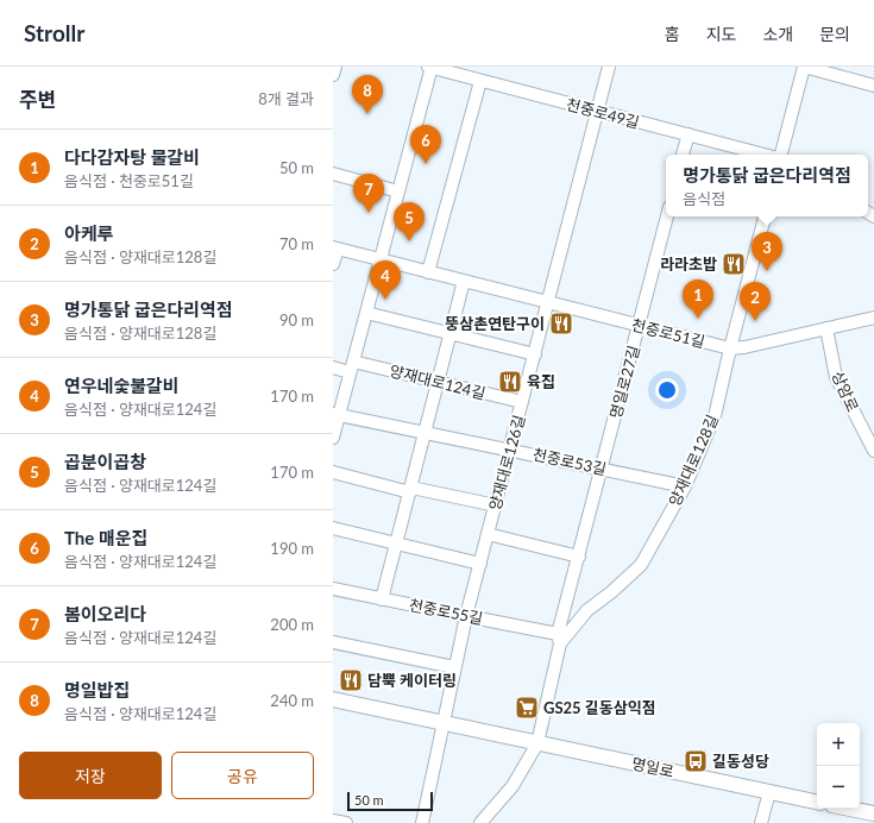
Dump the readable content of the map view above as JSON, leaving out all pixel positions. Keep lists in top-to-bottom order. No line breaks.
{"streets":{"street":["천중로49길","천중로51길","양재대로124길","명일로27길","상암로","양재대로128길","천중로53길","양재대로126길","천중로55길","명일로"]},"crossings":[["천중로49길","양재대로126길"],["천중로51길","명일로27길"],["천중로51길","상암로"],["천중로51길","양재대로128길"],["천중로51길","양재대로126길"],["양재대로124길","양재대로126길"],["명일로27길","양재대로128길"],["명일로27길","천중로53길"],["명일로27길","천중로55길"],["명일로27길","명일로"],["양재대로128길","천중로53길"],["양재대로128길","천중로55길"],["천중로53길","양재대로126길"],["양재대로126길","천중로55길"],["양재대로126길","명일로"]],"places":{"restaurant":["라라초밥","뚱삼촌연탄구이","육집","담뿍 케이터링"],"supermarket":["GS25 길동삼익점"],"bus stop":["길동성당"]},"scale_bar":"50 m","page":{"header":"Strollr","nav":["홈","지도","소개","문의"],"heading":["주변","8개 결과"],"pins":["8","6","7","5","3","4","1","2"],"list":[{"mark":"1","name":"다다감자탕 물갈비","note":"음식점 · 천중로51길","value":"50 m"},{"mark":"2","name":"아케루","note":"음식점 · 양재대로128길","value":"70 m"},{"mark":"3","name":"명가통닭 굽은다리역점","note":"음식점 · 양재대로128길","value":"90 m"},{"mark":"4","name":"연우네숯불갈비","note":"음식점 · 양재대로124길","value":"170 m"},{"mark":"5","name":"곱분이곱창","note":"음식점 · 양재대로124길","value":"170 m"},{"mark":"6","name":"The 매운집","note":"음식점 · 양재대로124길","value":"190 m"},{"mark":"7","name":"봄이오리다","note":"음식점 · 양재대로124길","value":"200 m"},{"mark":"8","name":"명일밥집","note":"음식점 · 양재대로124길","value":"240 m"}],"popup":["명가통닭 굽은다리역점","음식점"],"map_buttons":["+","−"],"buttons":["저장","공유"],"scale":"50 m"}}
